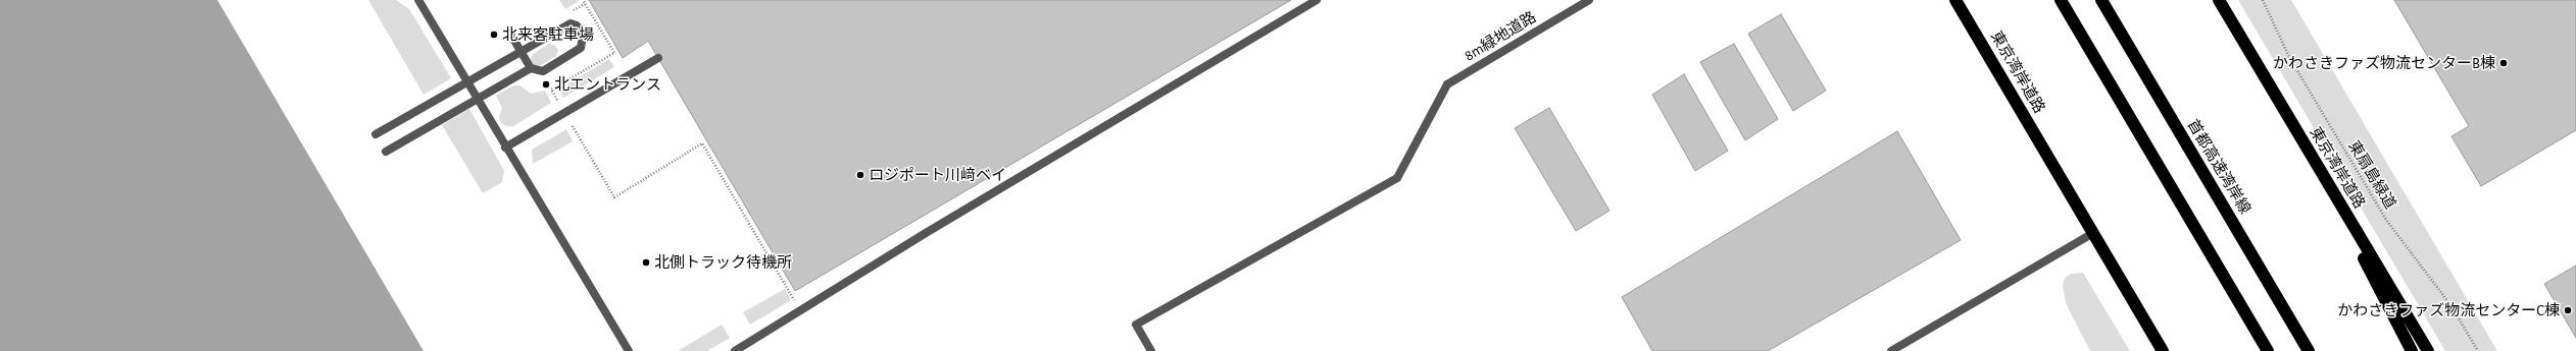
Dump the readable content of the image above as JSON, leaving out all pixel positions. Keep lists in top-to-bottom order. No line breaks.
{"streets":{"highway":["東京湾岸道路","首都高速湾岸線"],"street":["8m緑地道路"],"path":["東扇島緑道"]},"places":["北来客駐車場","かわさきファズ物流センターB棟","北エントランス","ロジポート川﨑ベイ","北側トラック待機所","かわさきファズ物流センターC棟"]}
